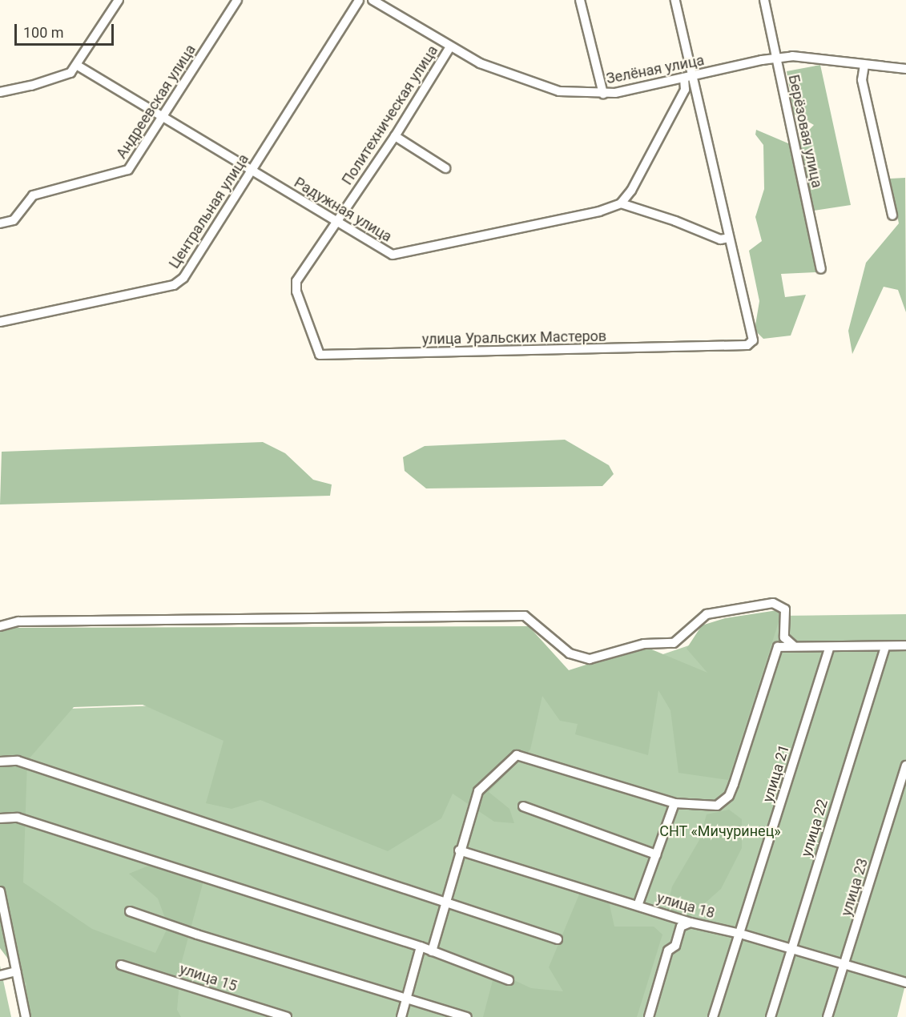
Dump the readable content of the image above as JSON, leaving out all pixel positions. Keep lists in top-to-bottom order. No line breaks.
{"streets":{"street":["Зелёная улица","Андреевская улица","Политехническая улица","Берёзовая улица","Радужная улица","Центральная улица","улица Уральских Мастеров","улица 21","улица 22","улица 23","улица 18","улица 15"]},"crossings":[["Зелёная улица","Политехническая улица"],["Зелёная улица","Берёзовая улица"],["Андреевская улица","Радужная улица"],["Политехническая улица","Радужная улица"],["Политехническая улица","улица Уральских Мастеров"],["Радужная улица","Центральная улица"],["Радужная улица","улица Уральских Мастеров"],["улица 21","улица 18"],["улица 22","улица 18"],["улица 23","улица 18"]],"parks":["СНТ «Мичуринец»"],"scale_bar":"100 m"}
